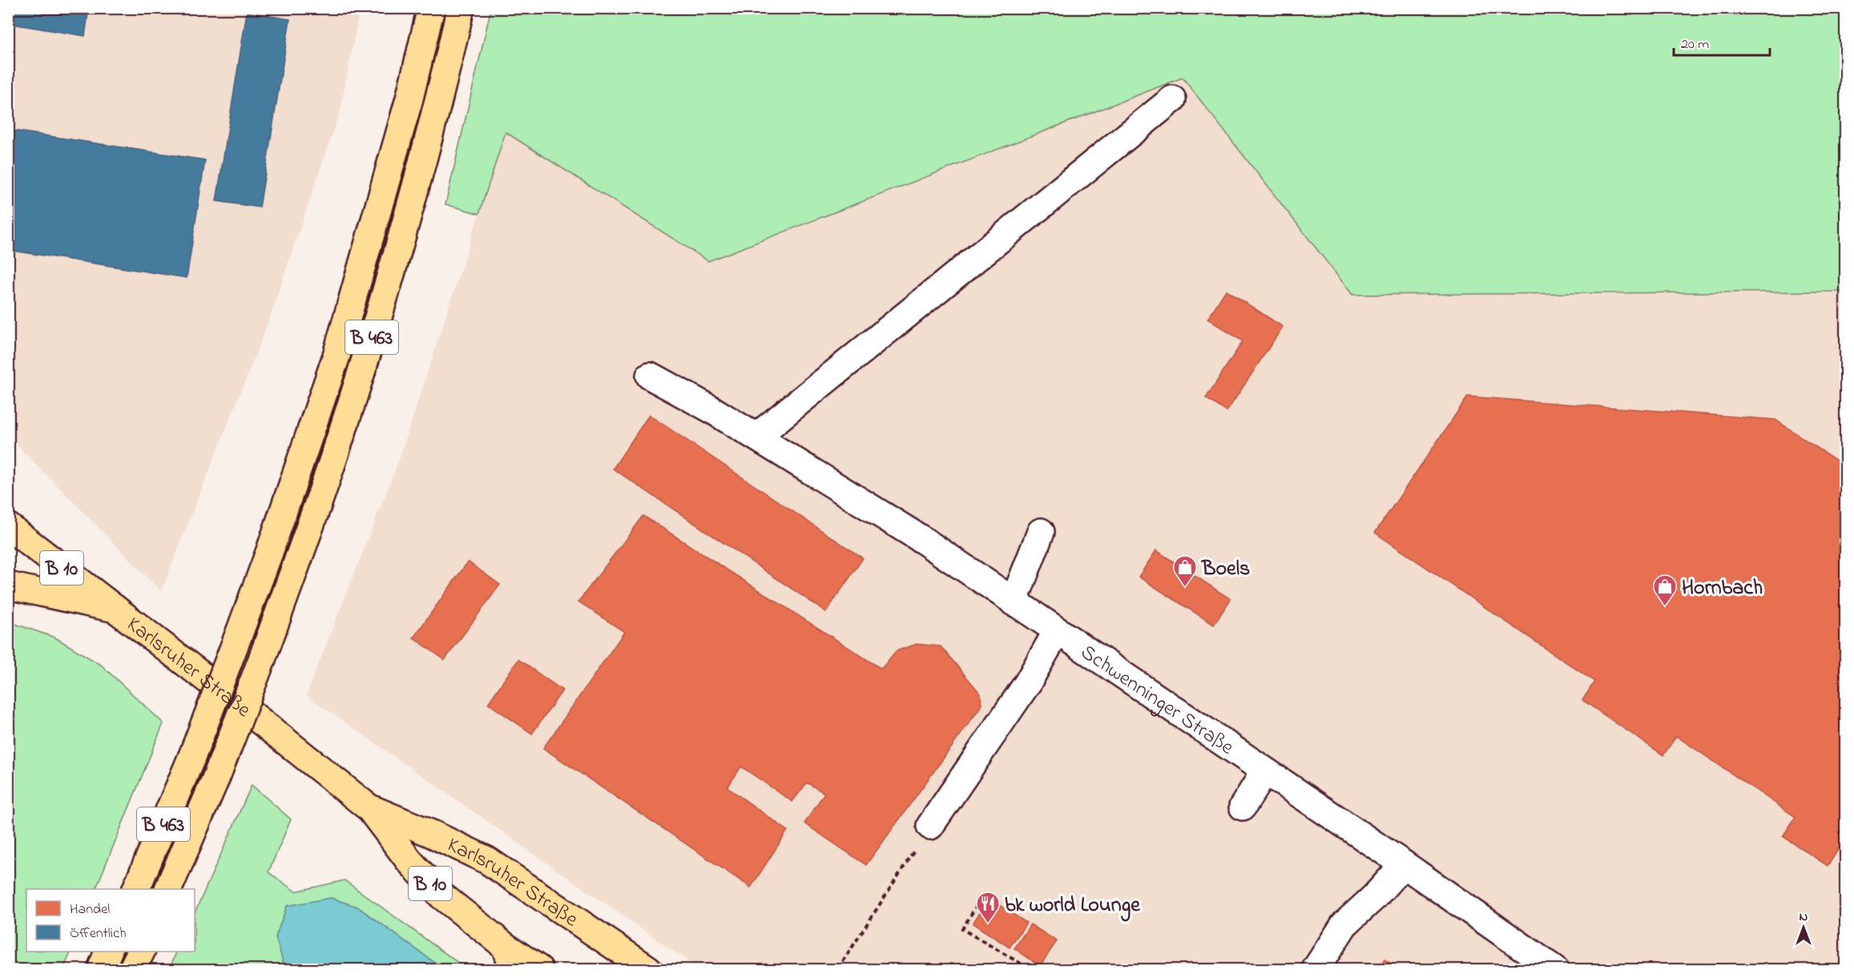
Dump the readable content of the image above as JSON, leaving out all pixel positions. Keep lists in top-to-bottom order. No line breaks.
{"streets":{"main road":["B 463","B 10","Karlsruher Straße"],"street":["Schwenninger Straße"]},"places":{"shop":["Boels","Hornbach"],"restaurant":["bk world Lounge"]},"legend":["Handel","Öffentlich"],"scale_bar":"20 m","north":"top"}
